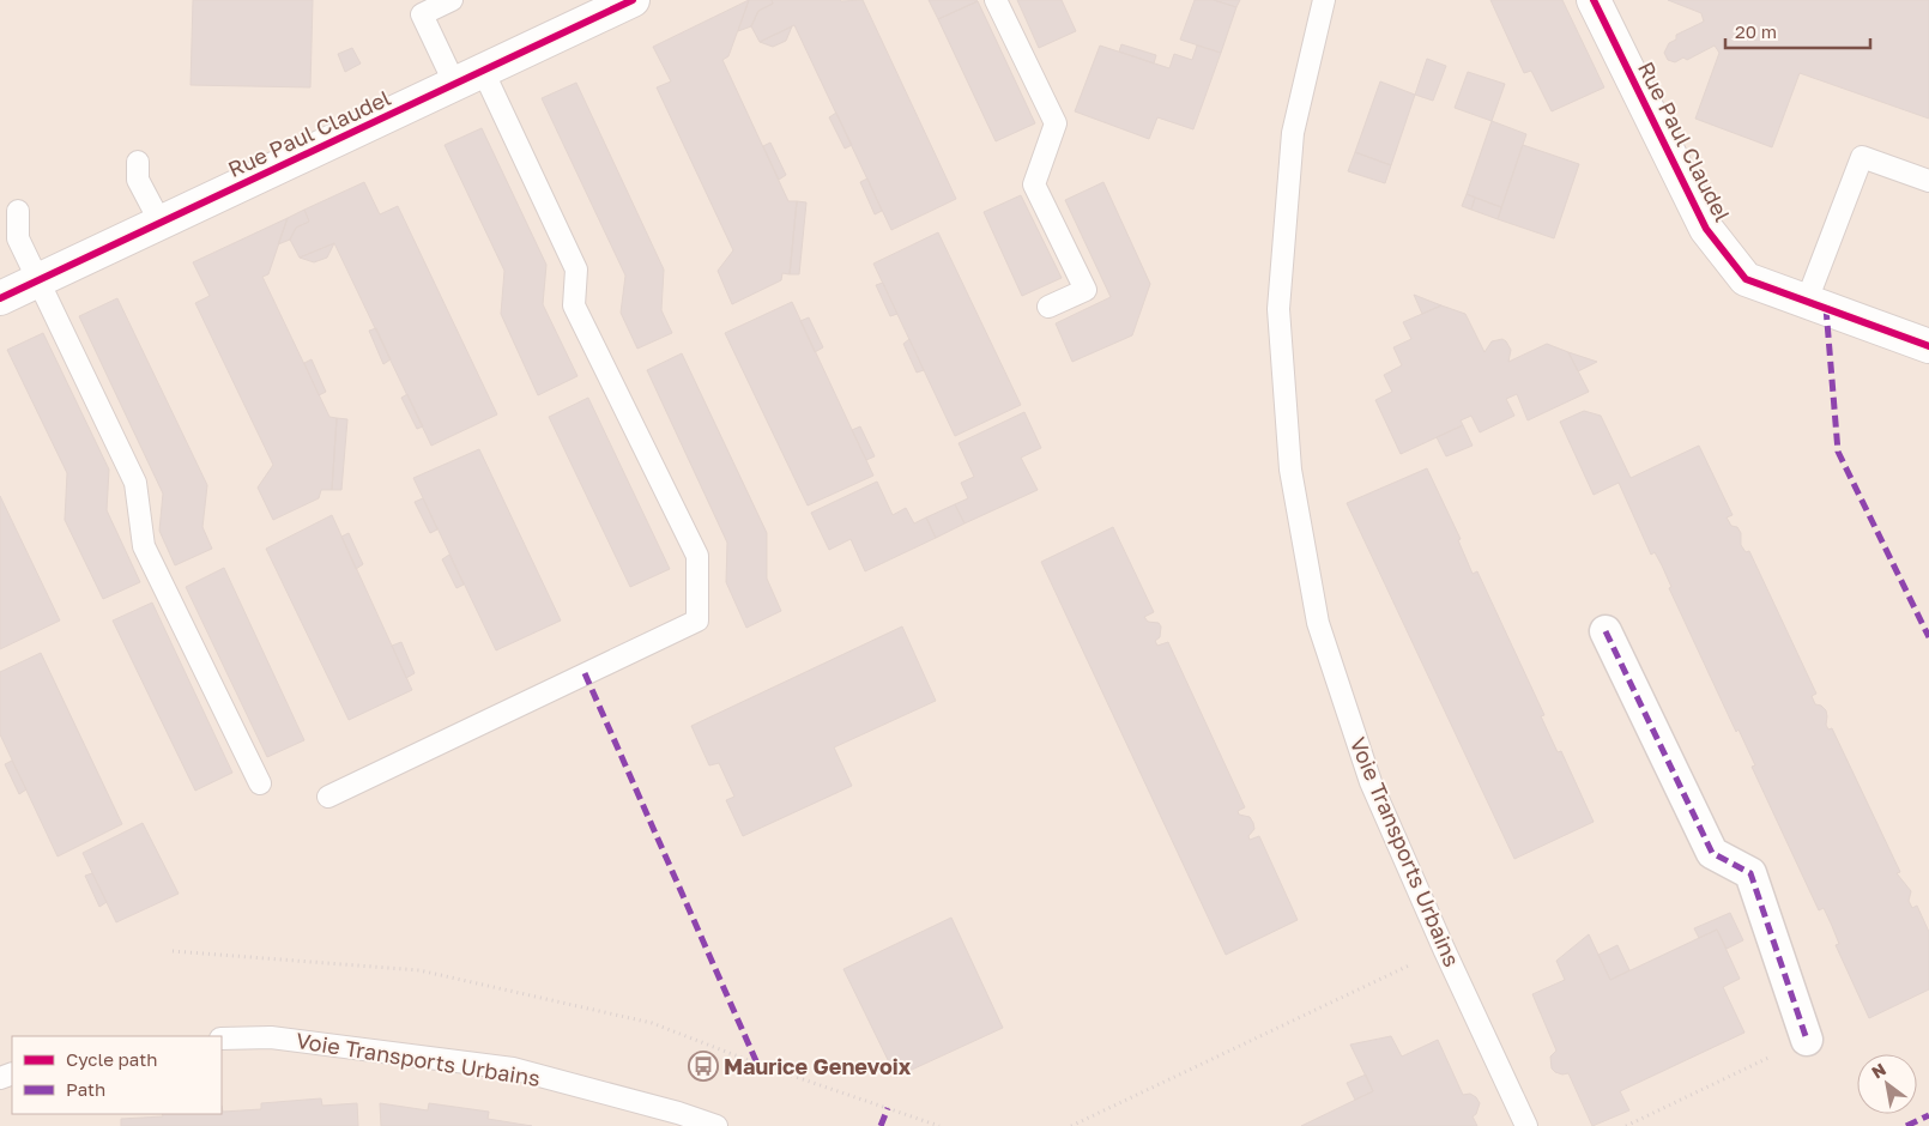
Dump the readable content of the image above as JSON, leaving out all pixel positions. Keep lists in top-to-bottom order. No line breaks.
{"streets":{"street":["Rue Paul Claudel"],"lane":["Voie Transports Urbains"]},"places":{"bus stop":["Maurice Genevoix"]},"legend":["Cycle path","Path"],"scale_bar":"20 m","north":"top left"}
